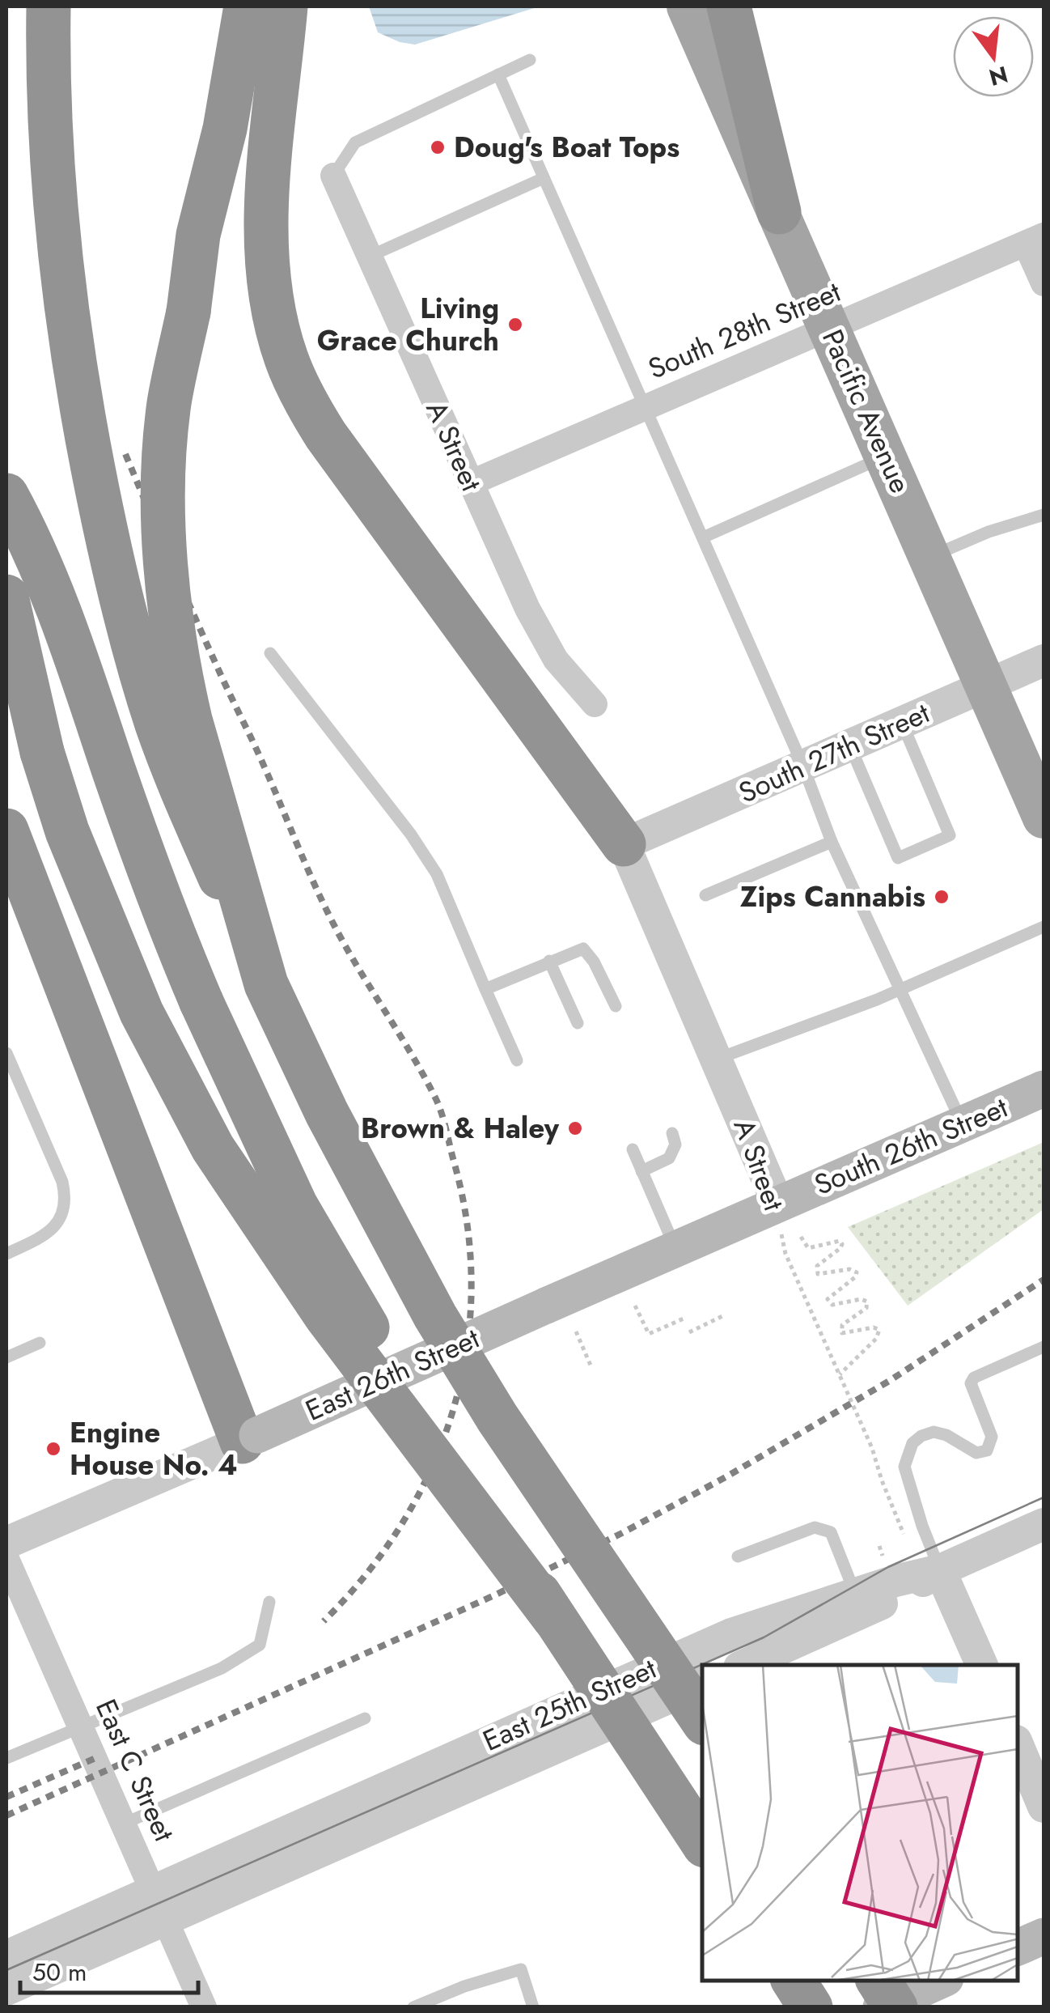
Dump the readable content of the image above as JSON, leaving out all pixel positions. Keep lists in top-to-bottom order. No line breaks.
{"streets":{"main road":["Pacific Avenue","South 26th Street","East 26th Street"],"street":["South 28th Street","A Street","South 27th Street","East 25th Street","East C Street"]},"crossings":[["South 28th Street","Pacific Avenue"],["South 28th Street","A Street"],["Pacific Avenue","South 27th Street"],["A Street","South 27th Street"],["A Street","South 26th Street"],["A Street","East 26th Street"],["South 26th Street","East 26th Street"],["East 25th Street","East C Street"]],"places":["Doug's Boat Tops","Living Grace Church","Zips Cannabis","Brown & Haley","Engine House No. 4"],"scale_bar":"50 m","north":"bottom"}
